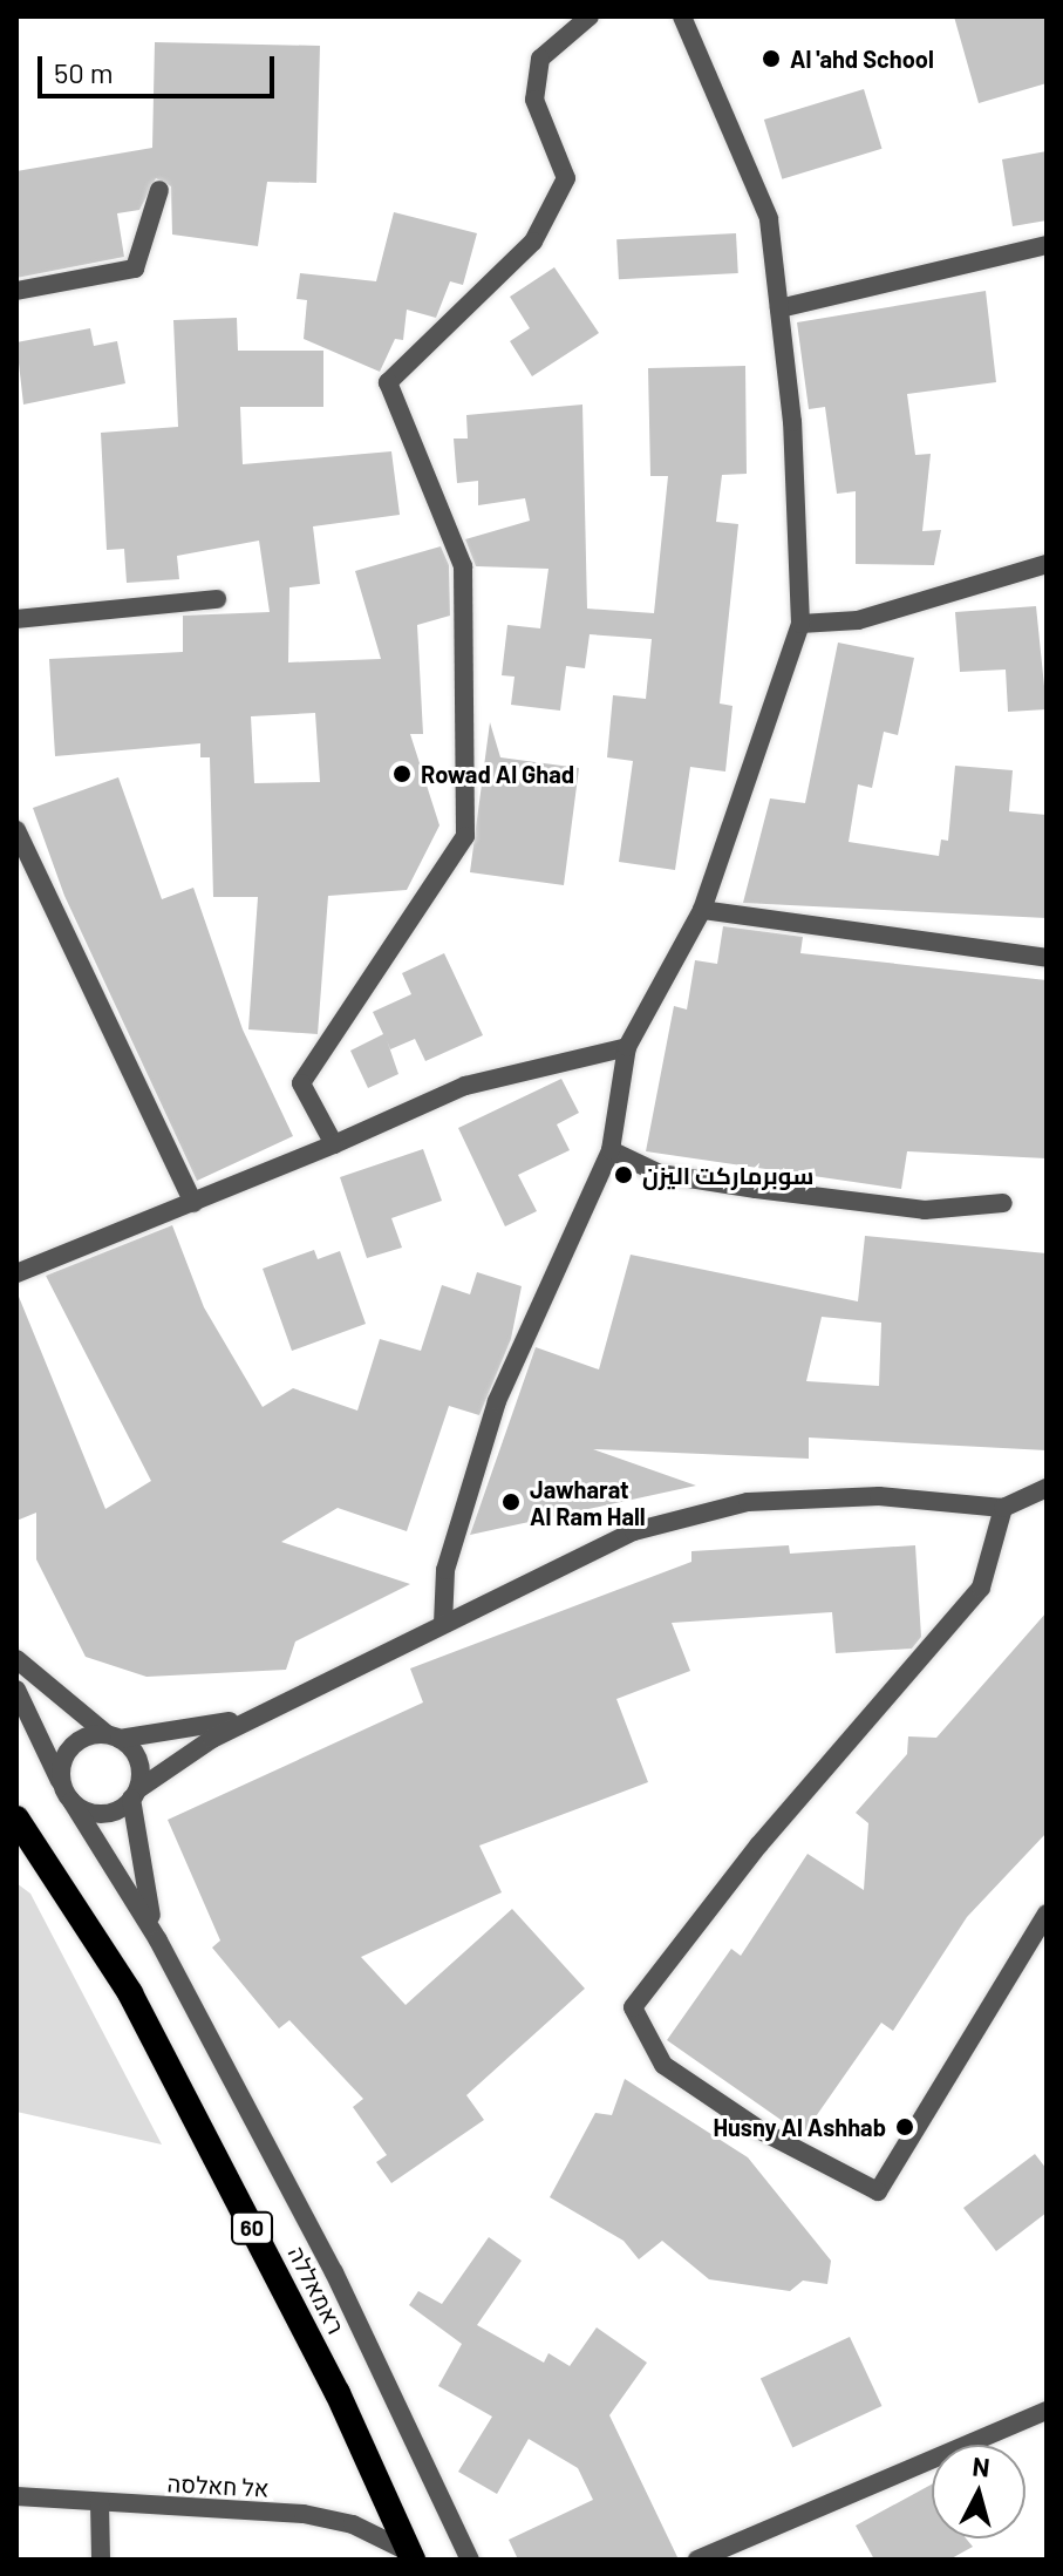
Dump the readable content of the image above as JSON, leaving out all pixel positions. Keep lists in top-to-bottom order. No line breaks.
{"streets":{"highway":["60","ראמאללה"],"street":["אל חאלסה"]},"crossings":[["ראמאללה","אל חאלסה"]],"places":["Al 'ahd School","Rowad Al Ghad","سوبرماركت اليزن","Jawharat Al Ram Hall","Husny Al Ashhab"],"scale_bar":"50 m","north":"top"}
